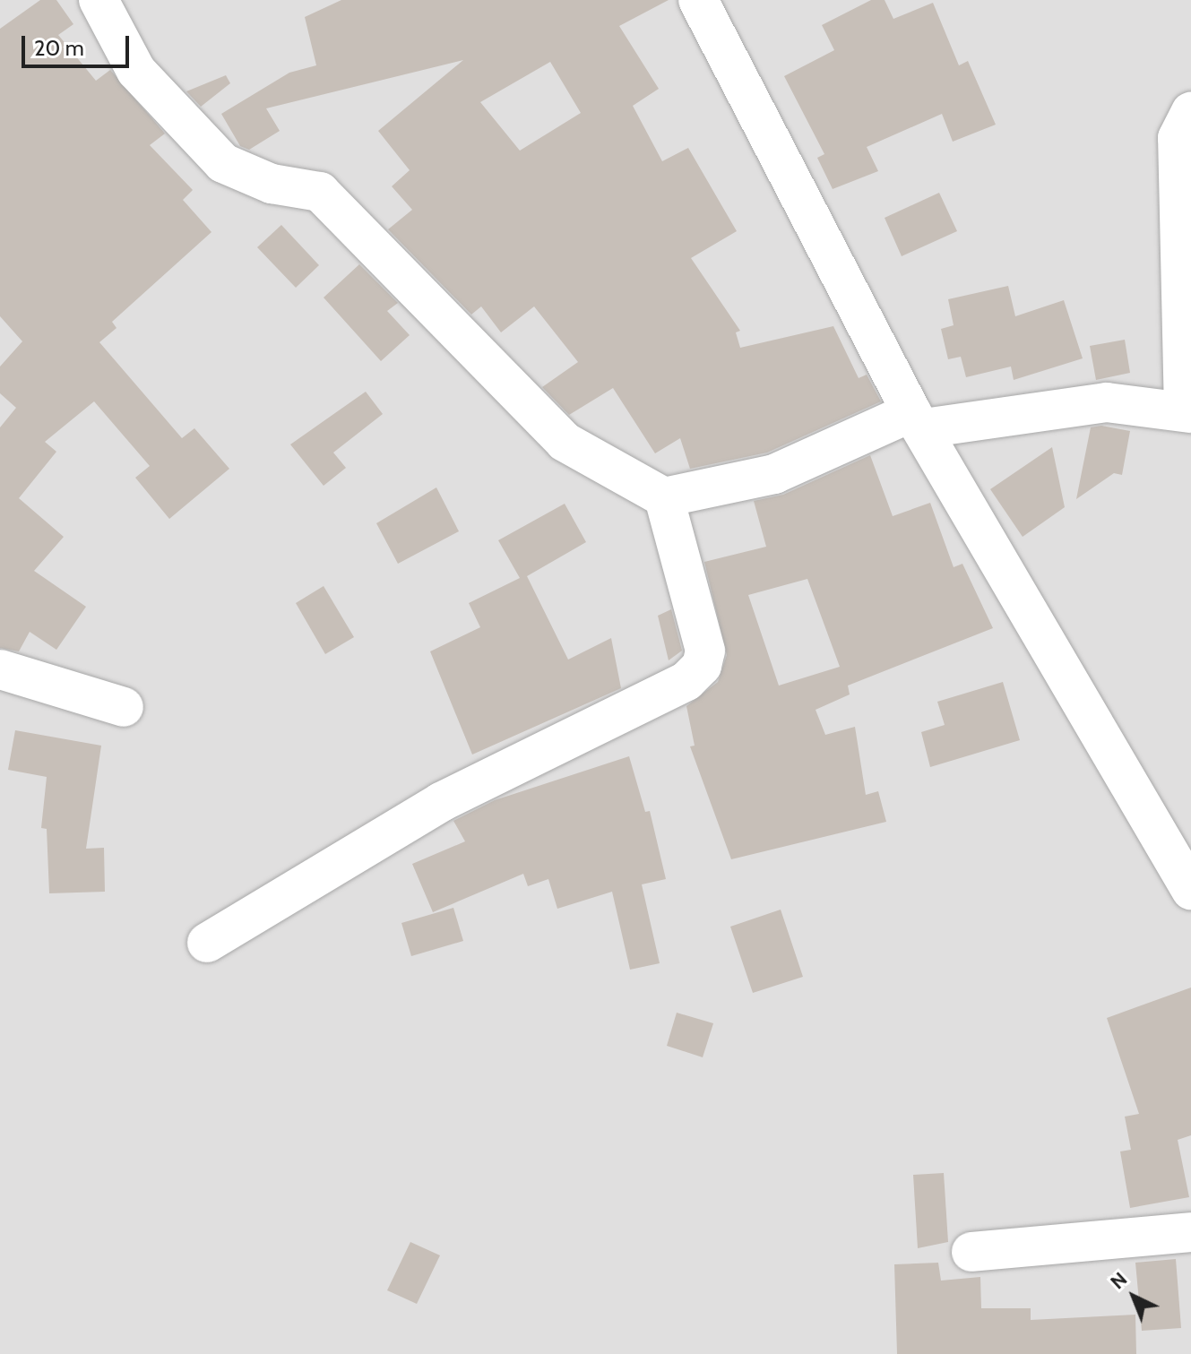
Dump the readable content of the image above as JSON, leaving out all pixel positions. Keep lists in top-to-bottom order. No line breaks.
{"scale_bar":"20 m","north":"top left"}
